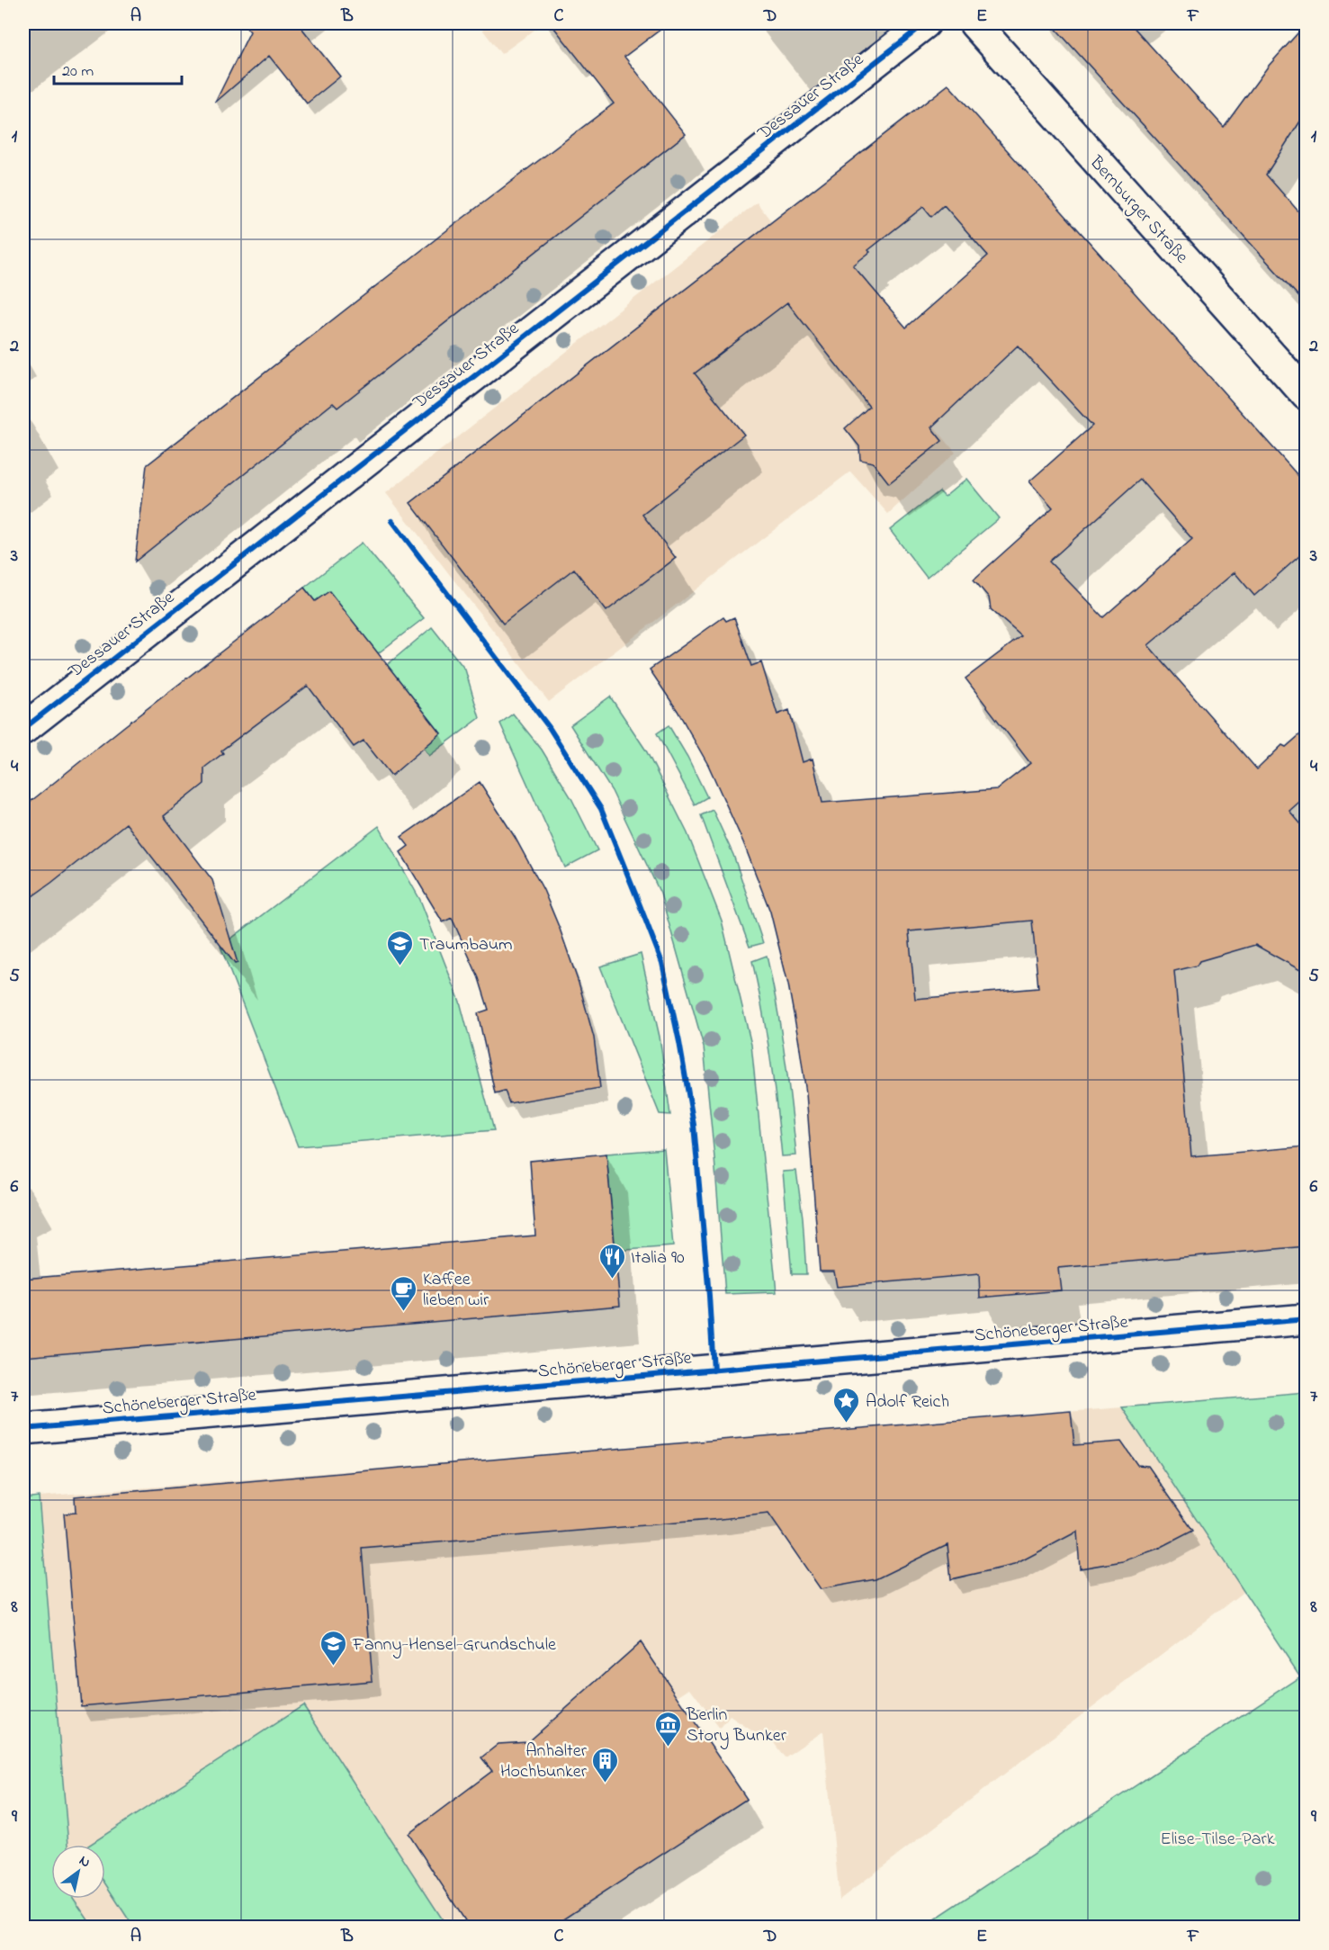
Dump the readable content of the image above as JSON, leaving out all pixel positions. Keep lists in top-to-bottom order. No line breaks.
{"streets":{"street":["Dessauer Straße","Bernburger Straße","Schöneberger Straße"]},"parks":["Elise-Tilse-Park"],"places":{"school or university":["Traumbaum","Fanny-Hensel-Grundschule"],"restaurant":["Italia 90"],"cafe":["Kaffee lieben wir"],"place":["Adolf Reich"],"museum":["Berlin Story Bunker"],"building":["Anhalter Hochbunker"]},"scale_bar":"20 m","north":"top right","grid":{"columns":["A","B","C","D","E","F"],"rows":["1","2","3","4","5","6","7","8","9"]}}
